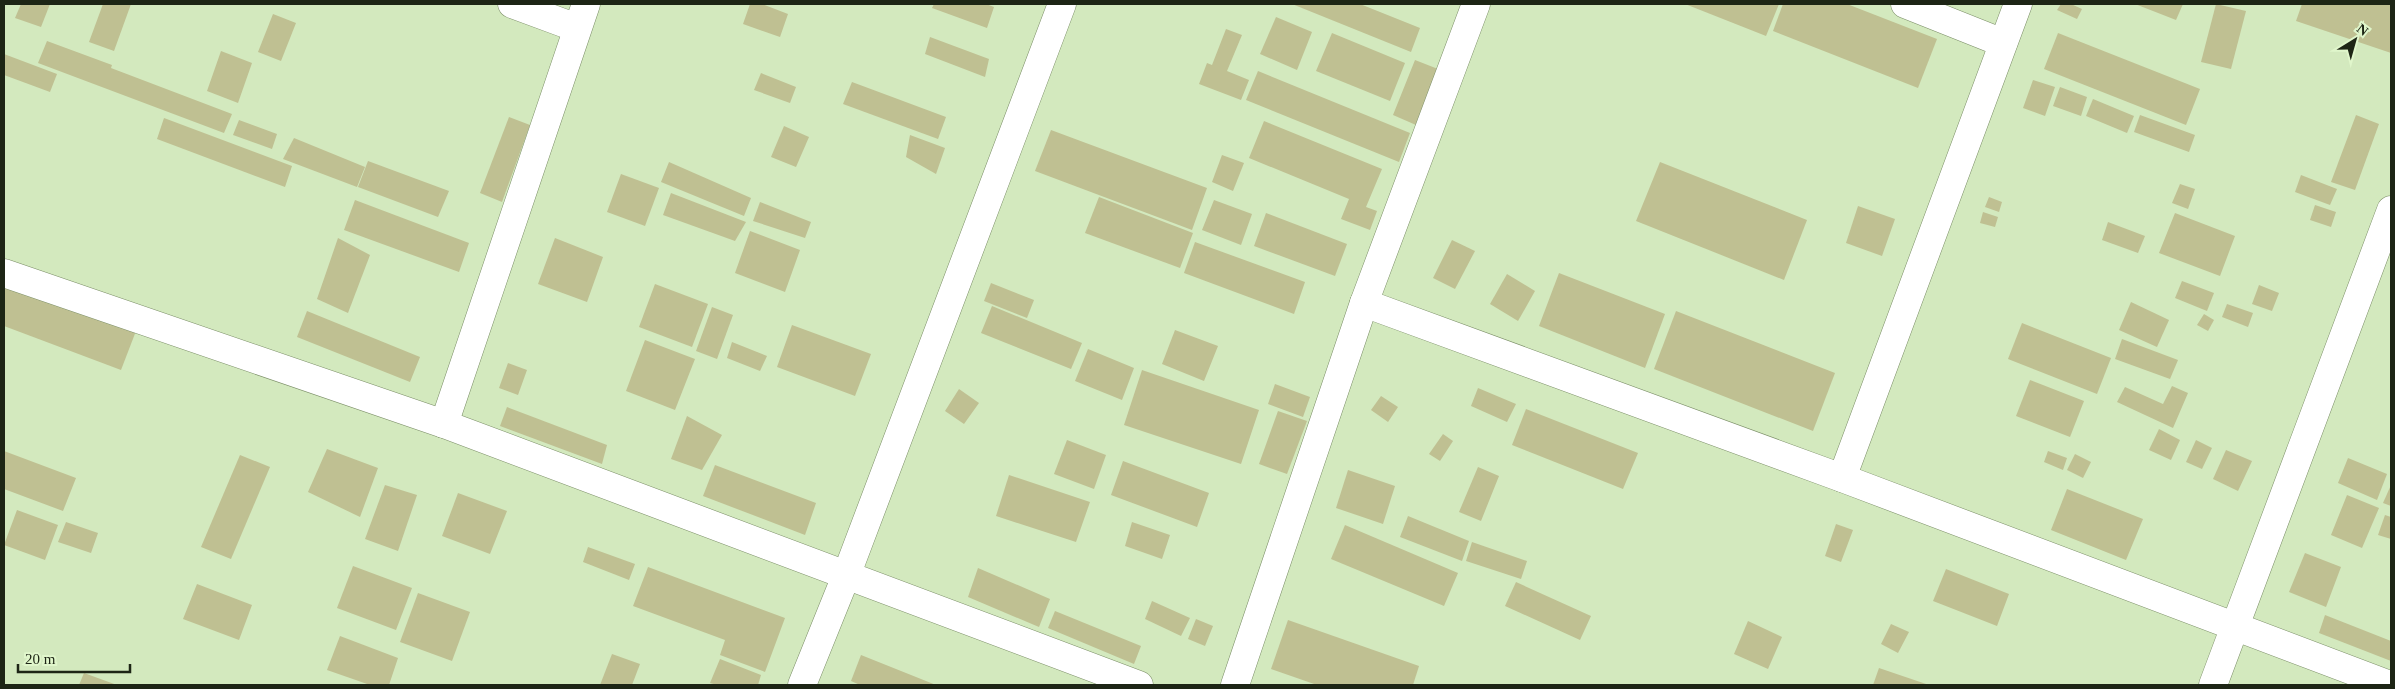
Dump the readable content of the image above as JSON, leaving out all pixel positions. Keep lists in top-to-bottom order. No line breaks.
{"scale_bar":"20 m","north":"top right"}
